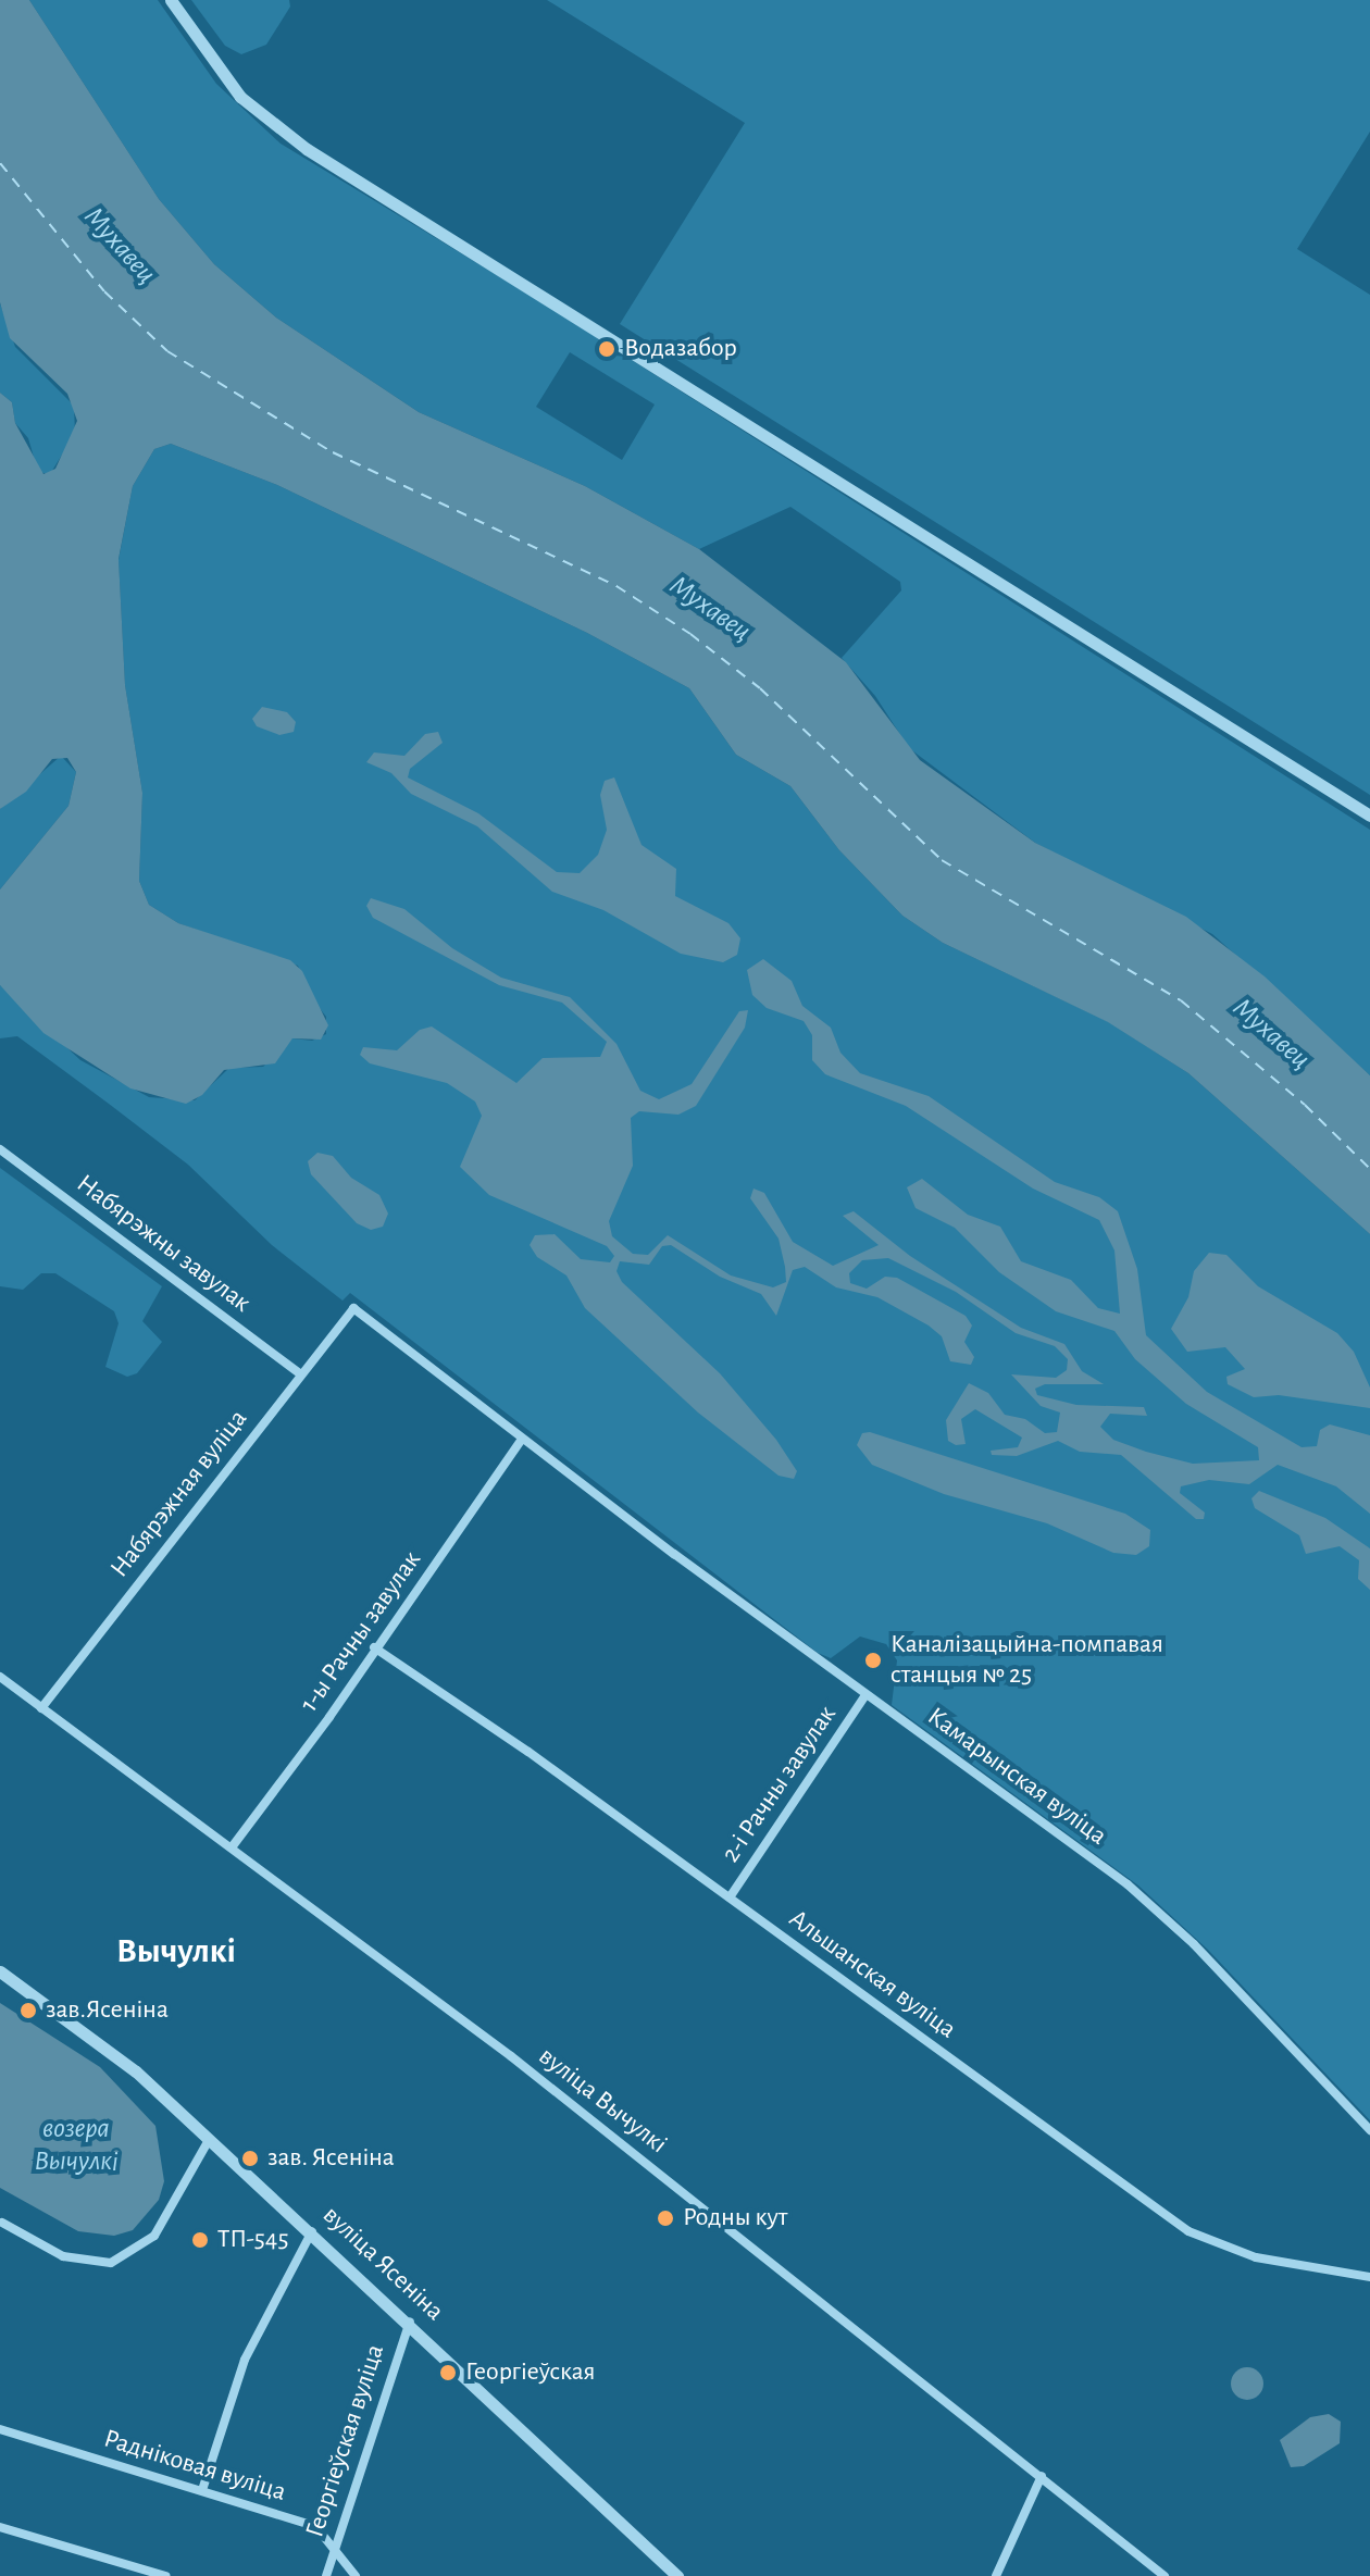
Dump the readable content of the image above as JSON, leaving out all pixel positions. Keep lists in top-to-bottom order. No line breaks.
{"streets":{"street":["Набярэжны завулак","Набярэжная вуліца","1-ы Рачны завулак","Камарынская вуліца","2-і Рачны завулак","Альшанская вуліца","вуліца Вычулкі","вуліца Ясеніна","Георгіеўская вуліца","Радніковая вуліца"]},"crossings":[["Набярэжны завулак","Набярэжная вуліца"],["Набярэжная вуліца","Камарынская вуліца"],["Набярэжная вуліца","вуліца Вычулкі"],["1-ы Рачны завулак","Камарынская вуліца"],["1-ы Рачны завулак","Альшанская вуліца"],["1-ы Рачны завулак","вуліца Вычулкі"],["Камарынская вуліца","2-і Рачны завулак"],["2-і Рачны завулак","Альшанская вуліца"],["вуліца Ясеніна","Георгіеўская вуліца"],["Георгіеўская вуліца","Радніковая вуліца"]],"districts":["Вычулкі"],"water":["Мухавец","возера Вычулкі"],"places":["Водазабор","Каналізацыйна-помпавая станцыя № 25","зав.Ясеніна","зав. Ясеніна","Родны кут","ТП-545","Георгіеўская"]}
